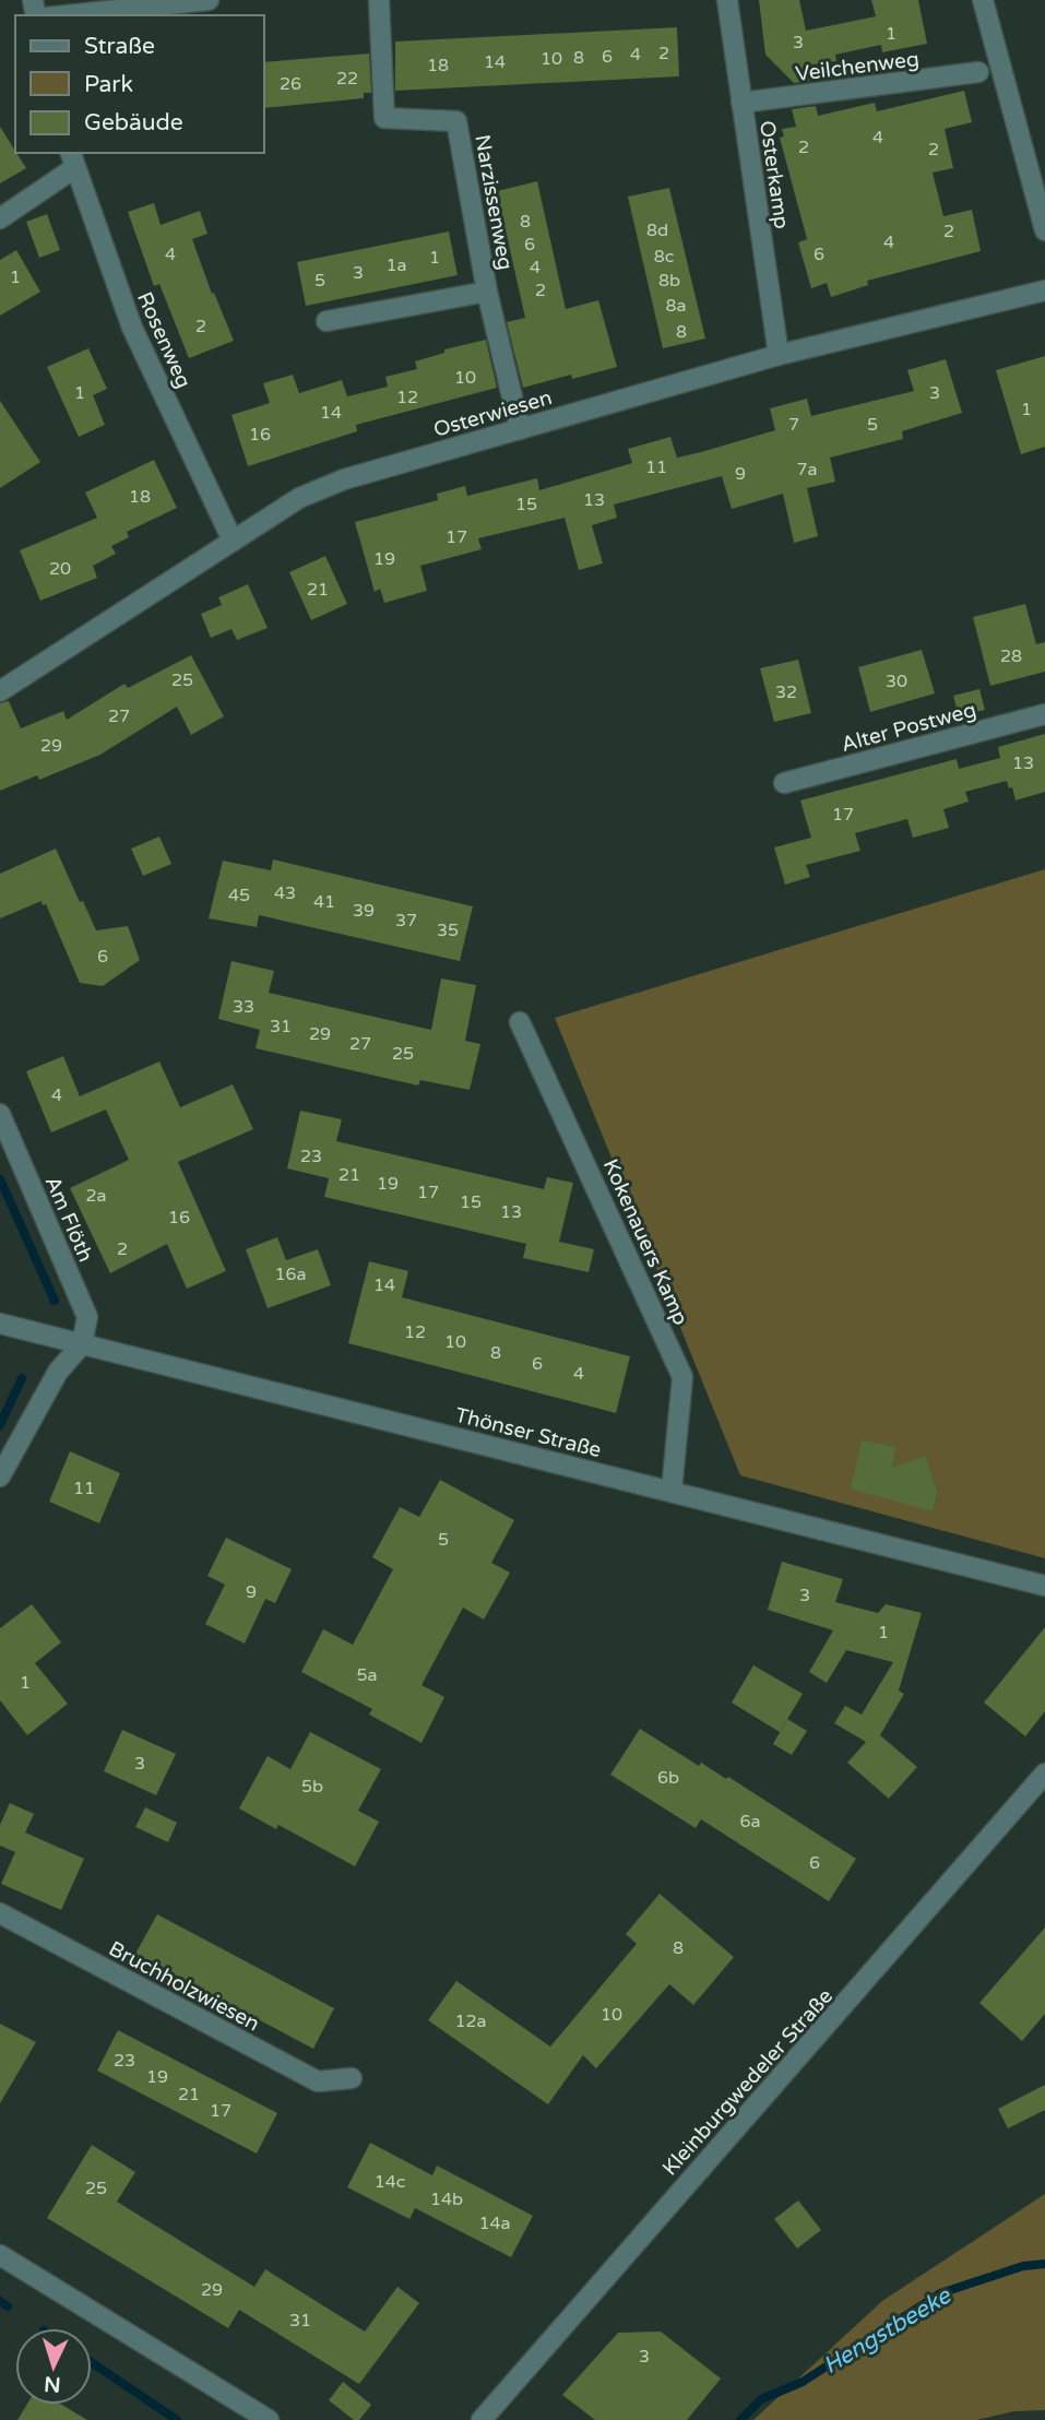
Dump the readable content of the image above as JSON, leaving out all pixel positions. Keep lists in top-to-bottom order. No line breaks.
{"streets":{"street":["Veilchenweg","Osterkamp","Narzissenweg","Rosenweg","Osterwiesen","Alter Postweg","Am Flöth","Kokenauers Kamp","Thönser Straße","Bruchholzwiesen","Kleinburgwedeler Straße"]},"crossings":[["Veilchenweg","Osterkamp"],["Osterkamp","Osterwiesen"],["Narzissenweg","Osterwiesen"],["Rosenweg","Osterwiesen"],["Am Flöth","Thönser Straße"],["Kokenauers Kamp","Thönser Straße"]],"water":["Hengstbeeke"],"house_numbers":["1","3","2","4","6","8","10","14","18","22","26","4","2","2","8","8d","2","4","6","4","6","8c","1","1a","4","3","1","5","8b","2","8a","2","8","10","1","3","12","1","14","7","5","16","11","7a","9","18","13","15","17","19","20","21","28","25","30","32","27","29","13","17","43","45","41","39","37","35","6","33","31","29","27","25","4","23","21","19","17","2a","15","13","16","2","16a","14","12","10","8","6","4","11","5","9","3","1","5a","1","3","6b","5b","6a","6","8","10","12a","23","19","21","17","14c","25","14b","14a","29","31","3"],"legend":["Straße","Park","Gebäude"],"north":"bottom"}
